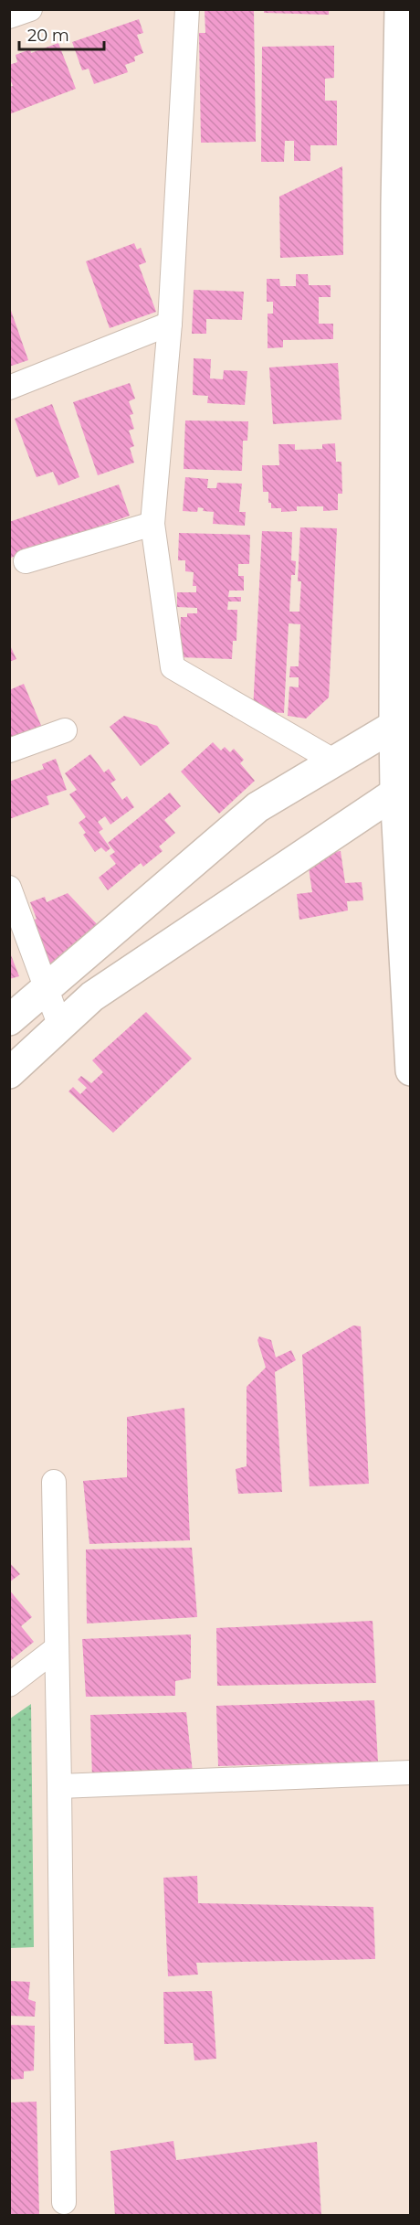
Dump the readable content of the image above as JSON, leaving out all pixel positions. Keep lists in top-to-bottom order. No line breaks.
{"scale_bar":"20 m"}
